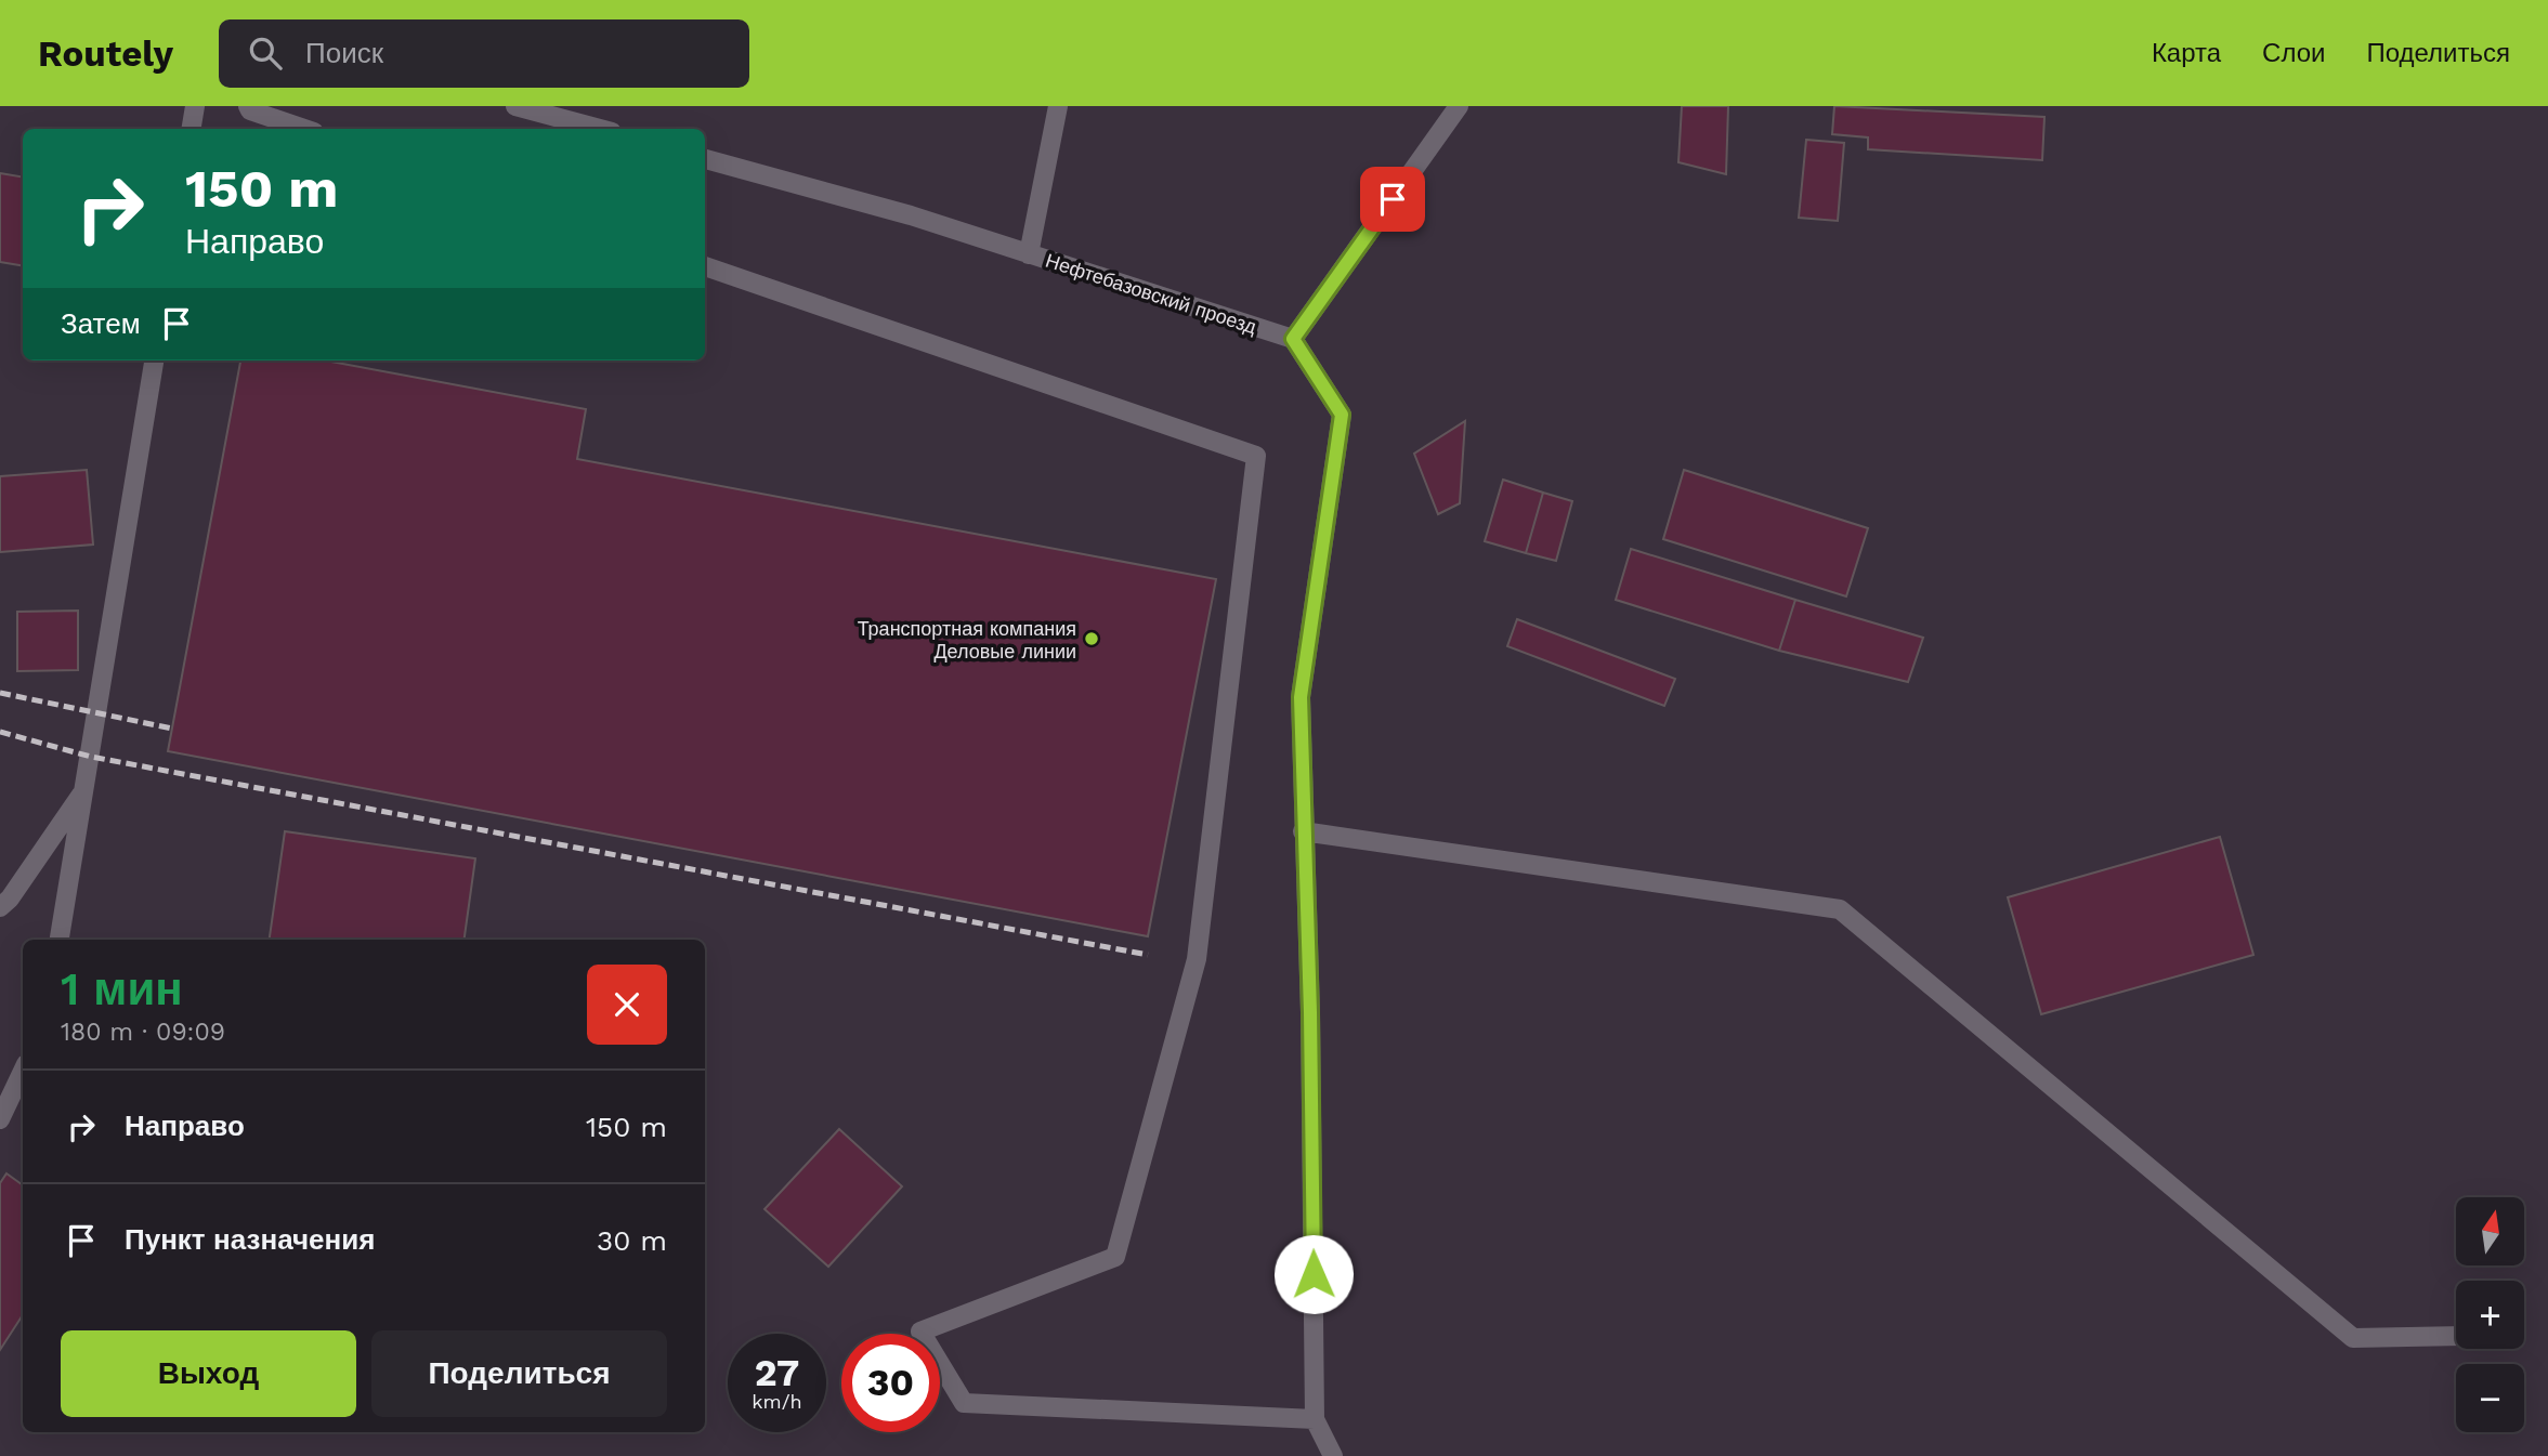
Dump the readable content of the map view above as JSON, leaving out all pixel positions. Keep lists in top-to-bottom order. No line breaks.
{"streets":{"street":["Нефтебазовский проезд"]},"places":["Транспортная компания Деловые линии"],"north":"top","page":{"header":"Routely","search":"Поиск","nav":["Карта","Слои","Поделиться"],"turn":["150 m","Направо"],"then":"Затем","heading":["1 мин","180 m · 09:09"],"list":[{"name":"Направо","value":"150 m"},{"name":"Пункт назначения","value":"30 m"}],"map_buttons":["+","−"],"buttons":["Выход","Поделиться"],"speed":"27 km/h","limit":"30"}}
